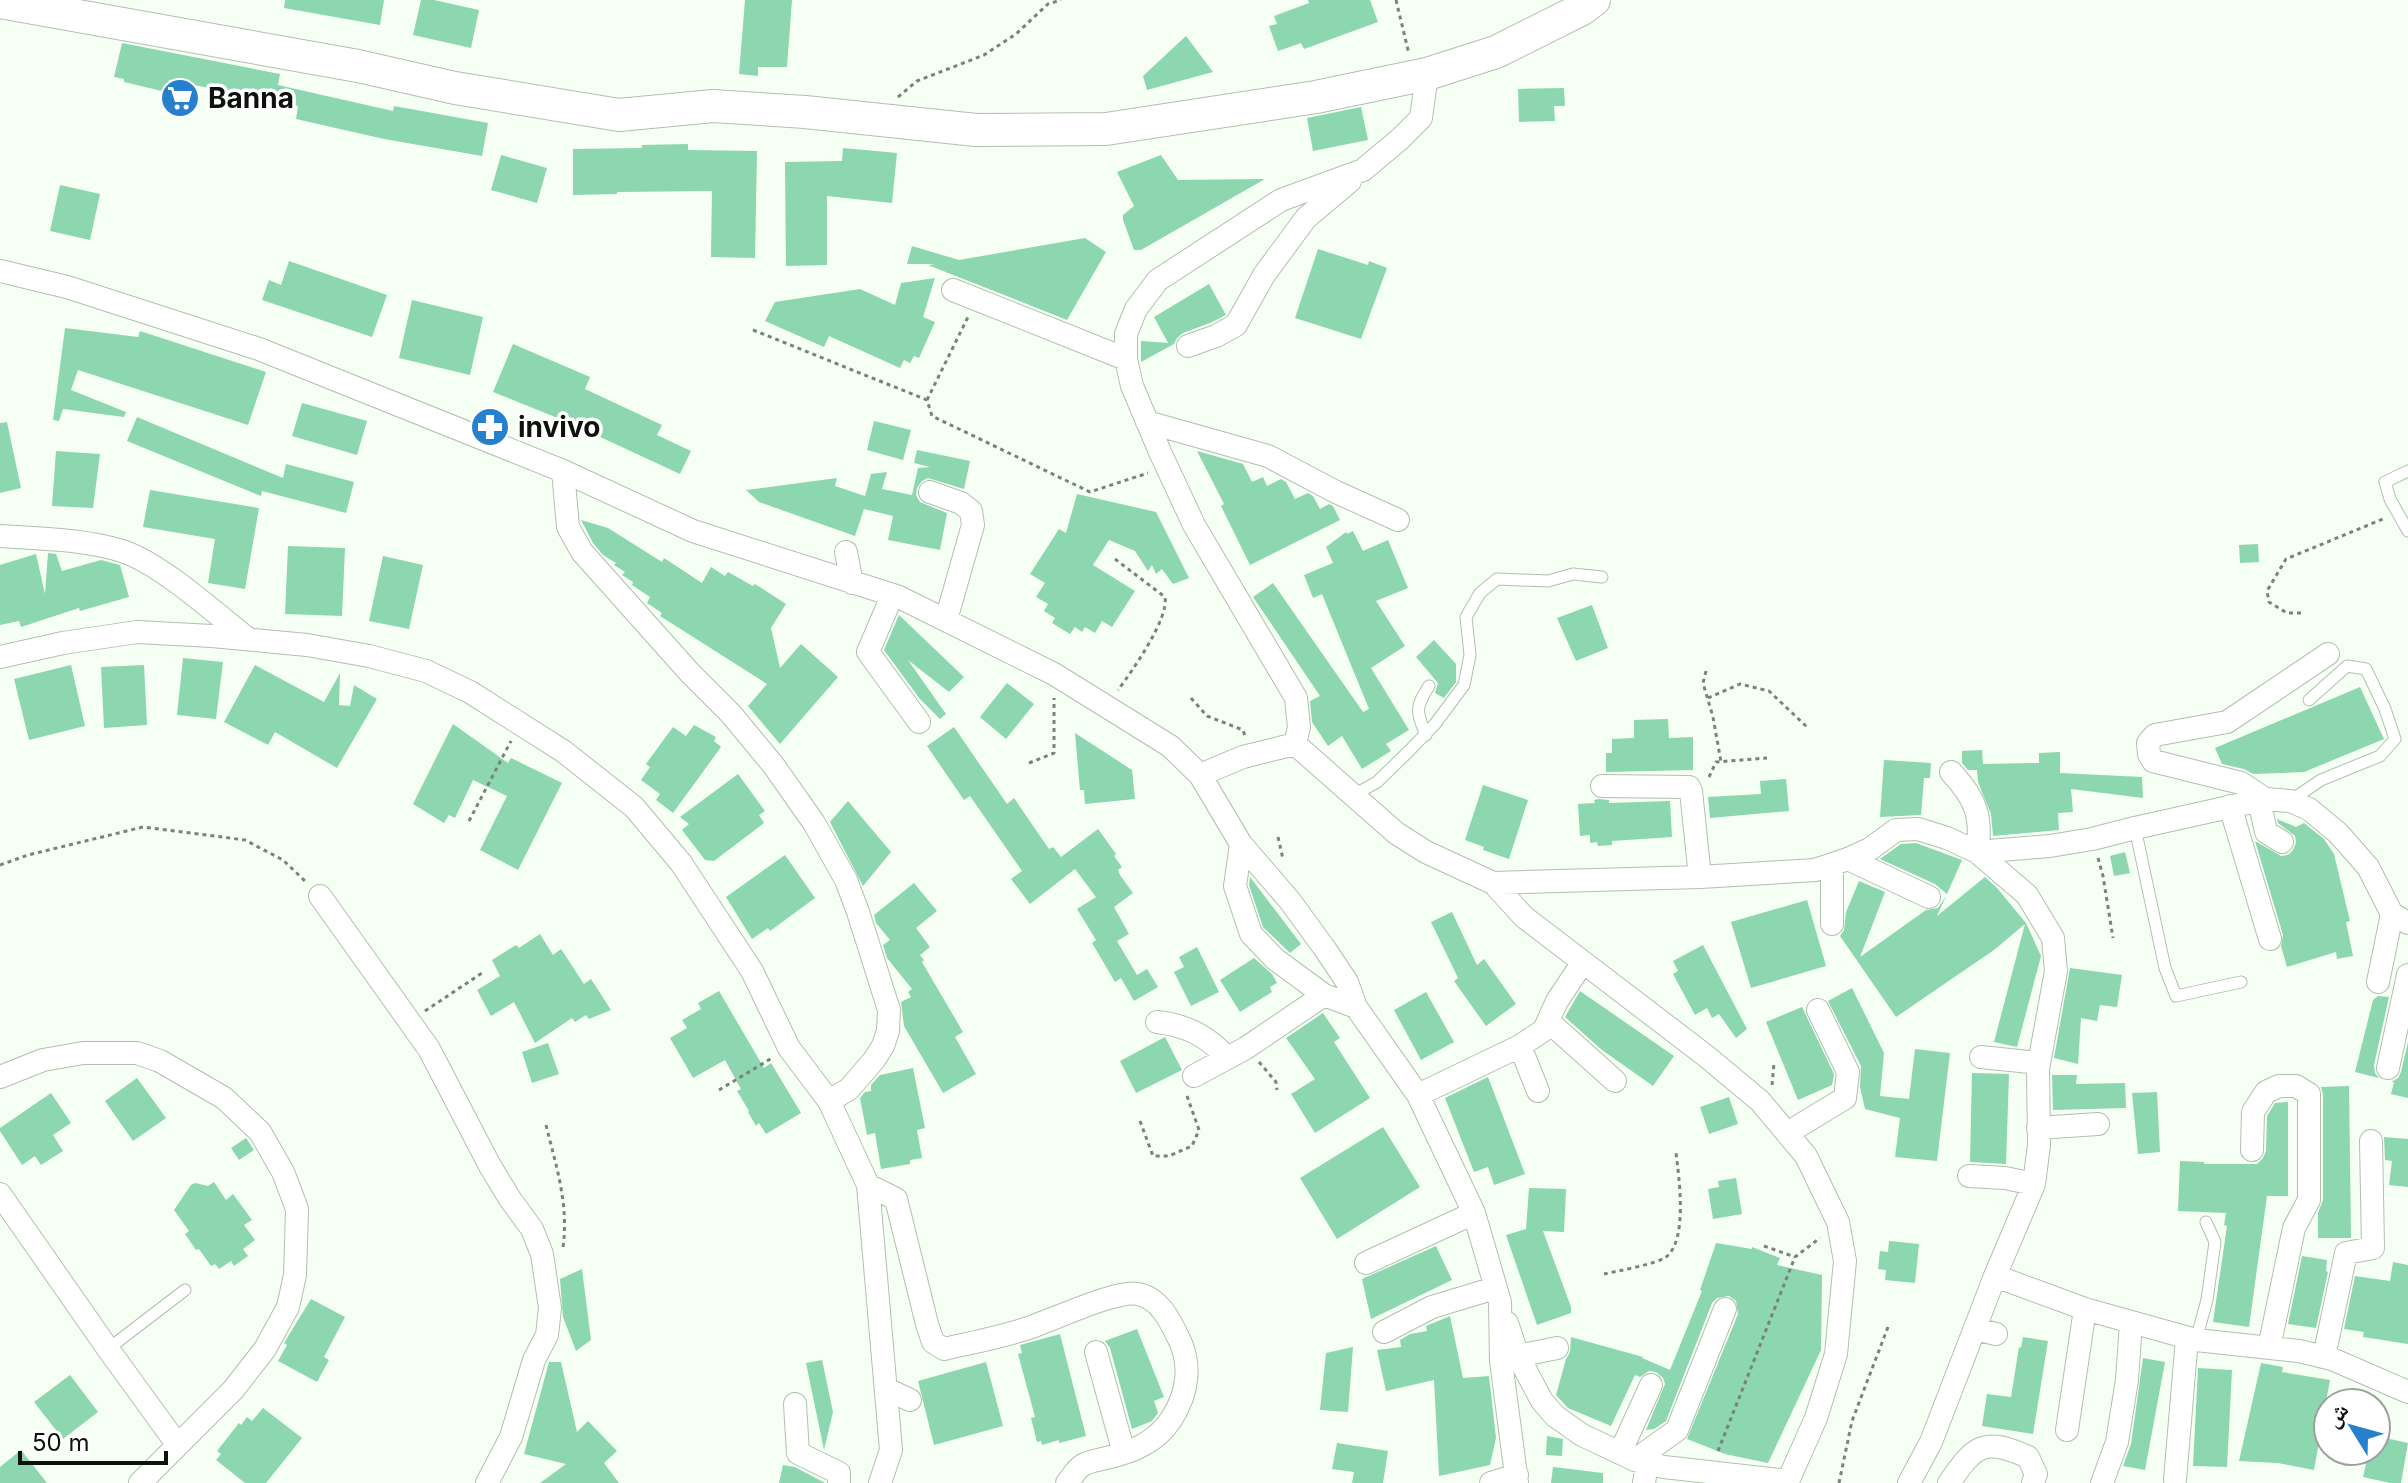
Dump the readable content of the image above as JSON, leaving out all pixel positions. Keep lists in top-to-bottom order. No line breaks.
{"places":{"supermarket":["Banna"],"pharmacy":["invivo"]},"scale_bar":"50 m","north":"top left"}
